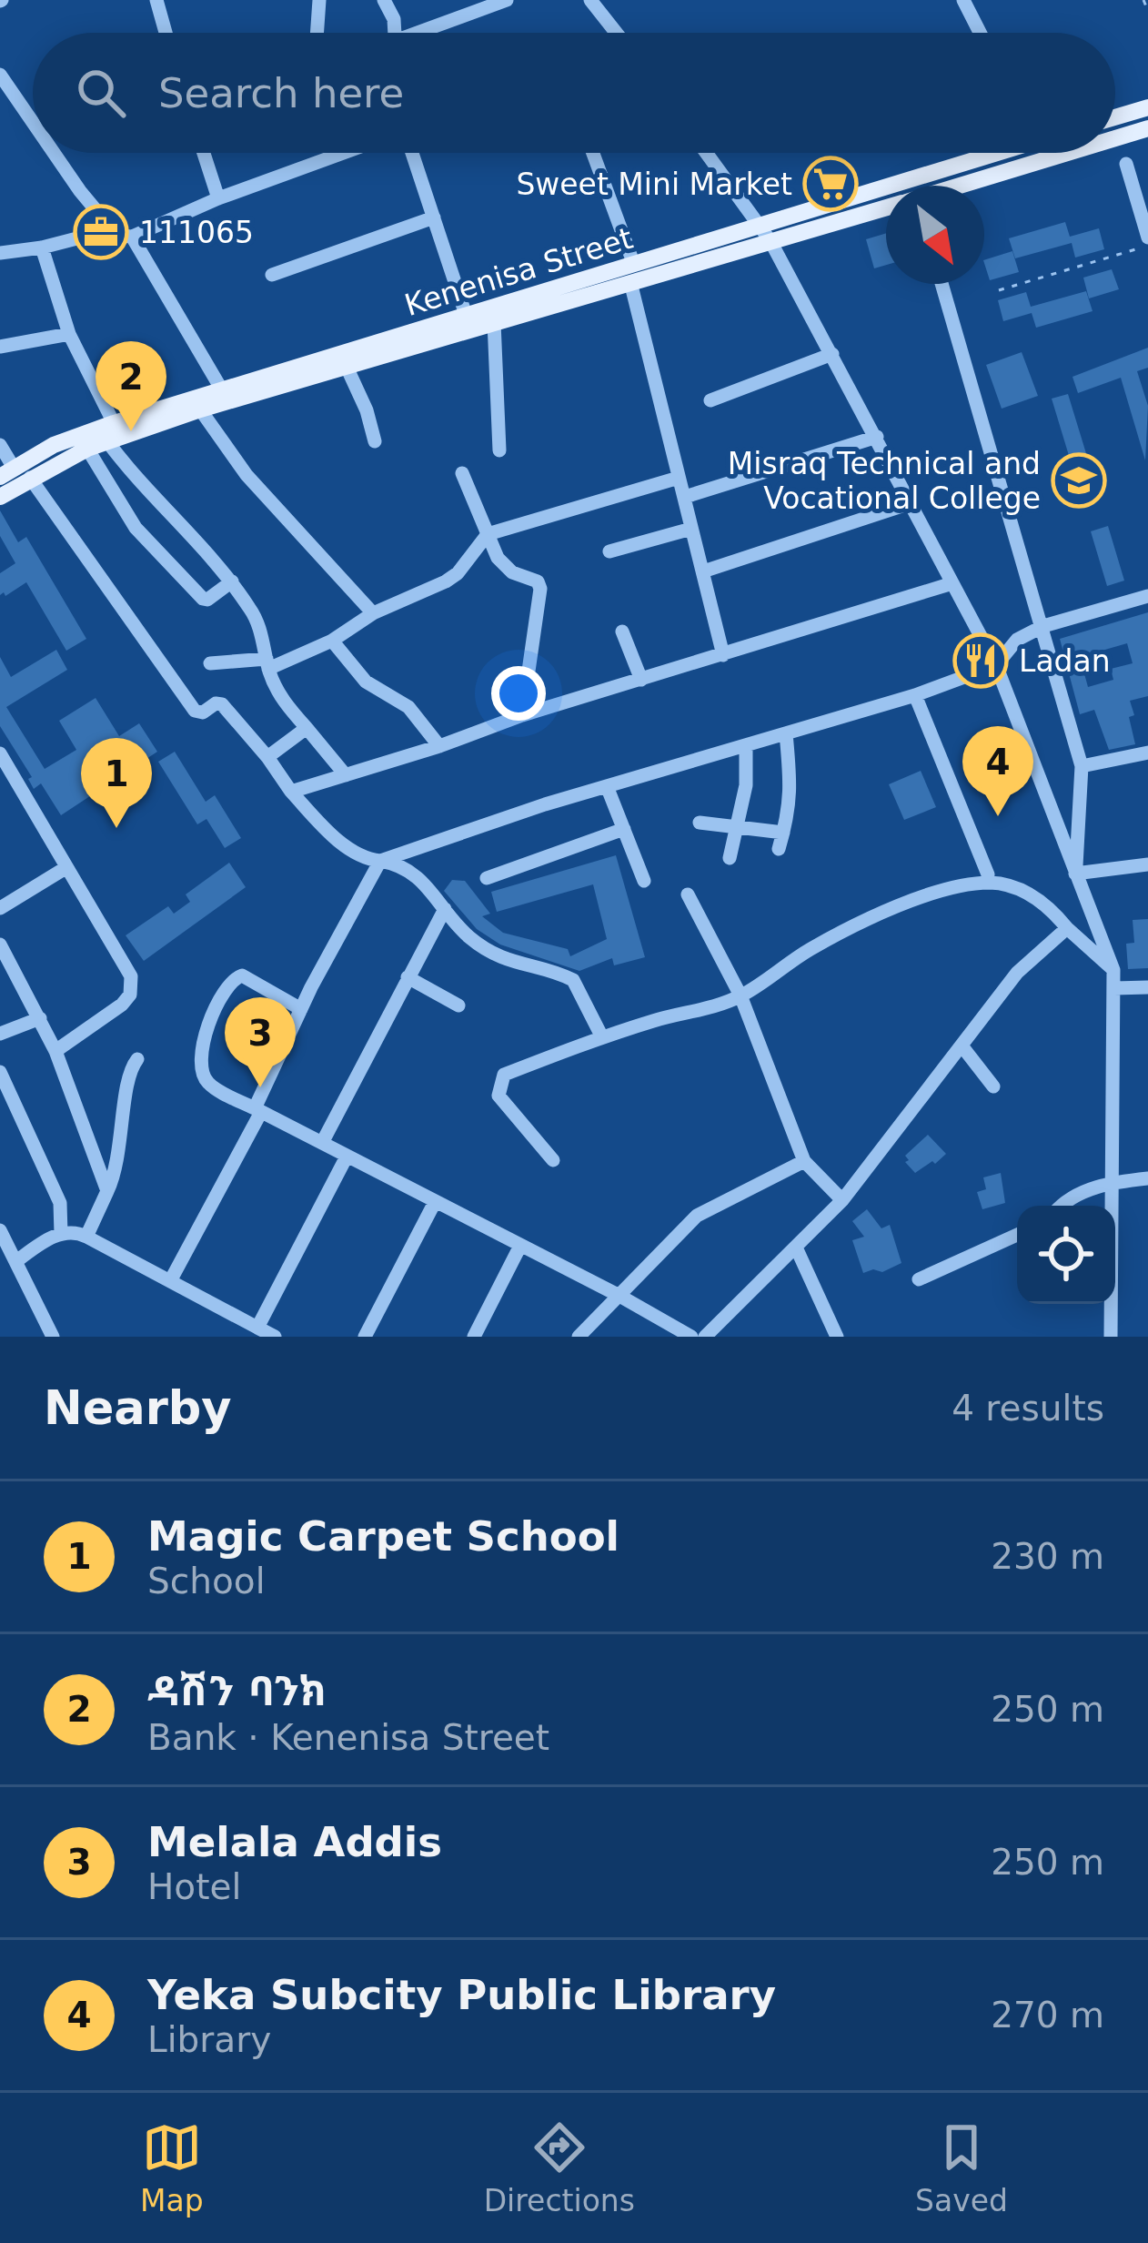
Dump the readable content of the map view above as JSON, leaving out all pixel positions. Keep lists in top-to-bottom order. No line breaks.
{"streets":{"main road":["Kenenisa Street"]},"places":{"supermarket":["Sweet Mini Market"],"office":["111065"],"school or university":["Misraq Technical and Vocational College"],"restaurant":["Ladan"]},"north":"bottom right","page":{"search":"Search here","pins":["2","4","1","3"],"heading":["Nearby","4 results"],"list":[{"mark":"1","name":"Magic Carpet School","note":"School","value":"230 m"},{"mark":"2","name":"ዳሽን ባንክ","note":"Bank · Kenenisa Street","value":"250 m"},{"mark":"3","name":"Melala Addis","note":"Hotel","value":"250 m"},{"mark":"4","name":"Yeka Subcity Public Library","note":"Library","value":"270 m"}],"nav":["Map","Directions","Saved"]}}
